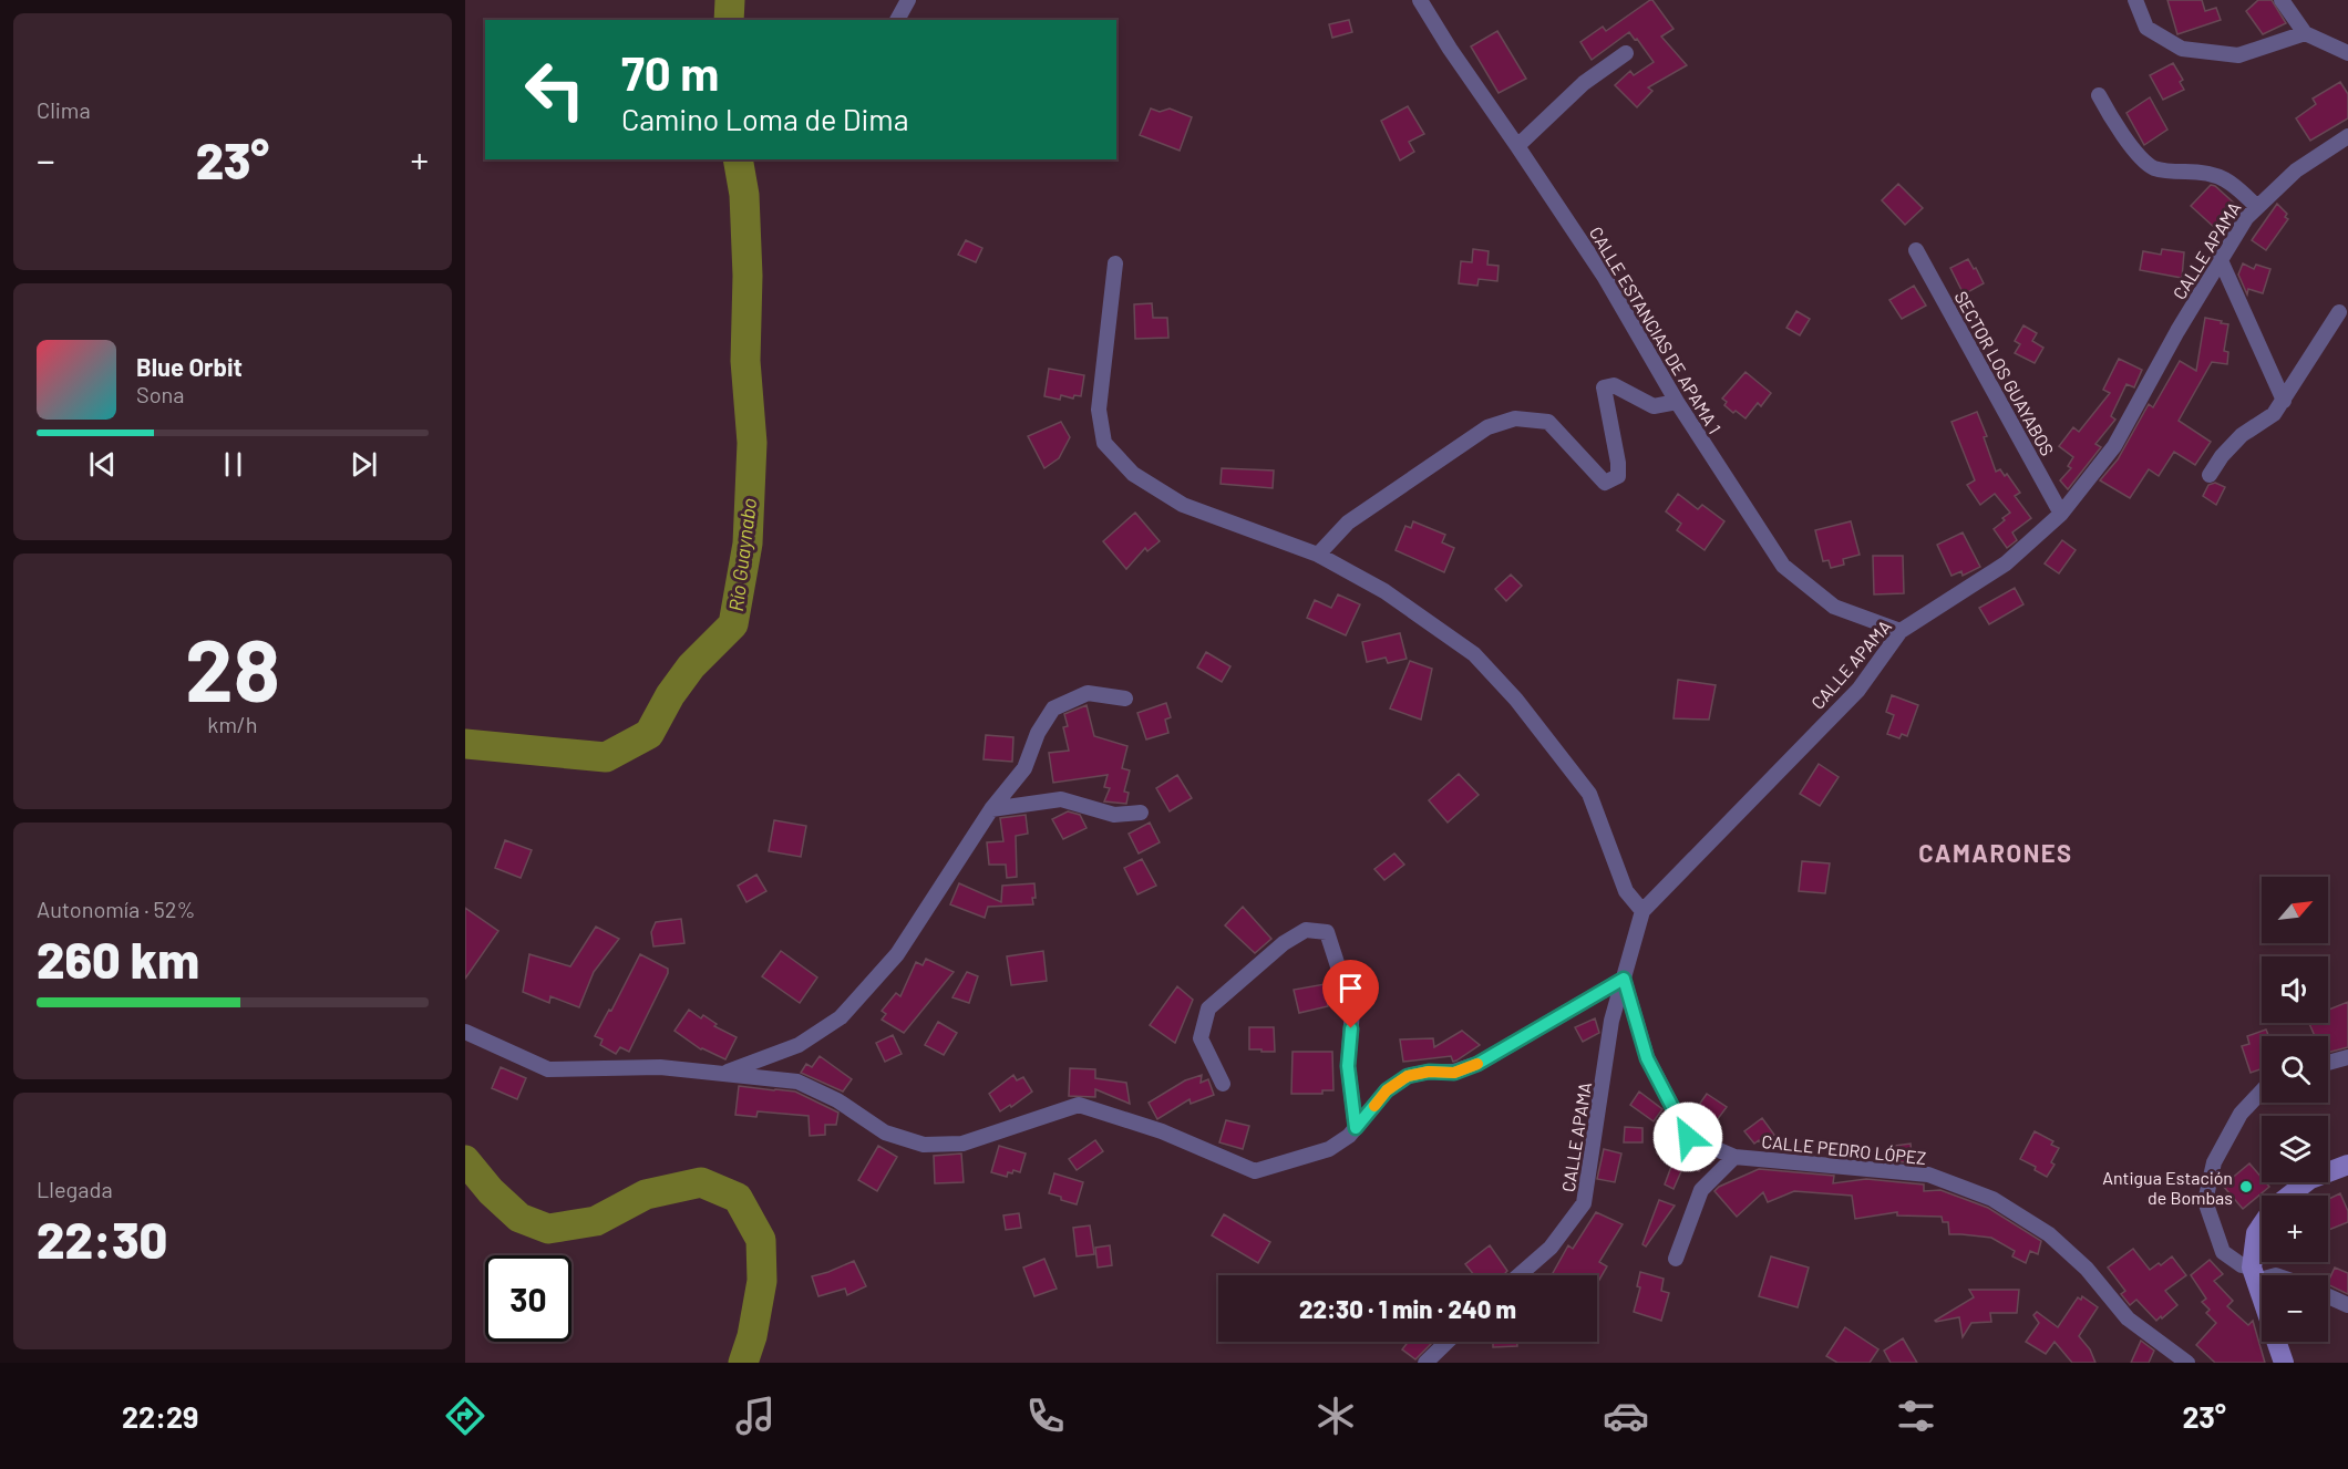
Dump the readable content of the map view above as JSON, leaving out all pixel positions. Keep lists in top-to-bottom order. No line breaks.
{"streets":{"street":["CALLE APAMA","CALLE ESTANCIAS DE APAMA 1","SECTOR LOS GUAYABOS","CALLE PEDRO LÓPEZ"]},"crossings":[["CALLE APAMA","CALLE ESTANCIAS DE APAMA 1"],["CALLE APAMA","SECTOR LOS GUAYABOS"],["CALLE APAMA","CALLE PEDRO LÓPEZ"]],"districts":["CAMARONES"],"water":["Río Guaynabo"],"places":["Antigua Estación de Bombas"],"north":"top right","page":{"tile":["Clima",["28","km/h"],["Autonomía · 52%","260 km"],["Llegada","22:30"]],"turn":["70 m","Camino Loma de Dima"],"heat":["−","23°","+"],"song":["Blue Orbit","Sona"],"map_buttons":["+","−"],"limit":"30","trip":"22:30 · 1 min · 240 m","tabs":["22:29","23°"]}}
